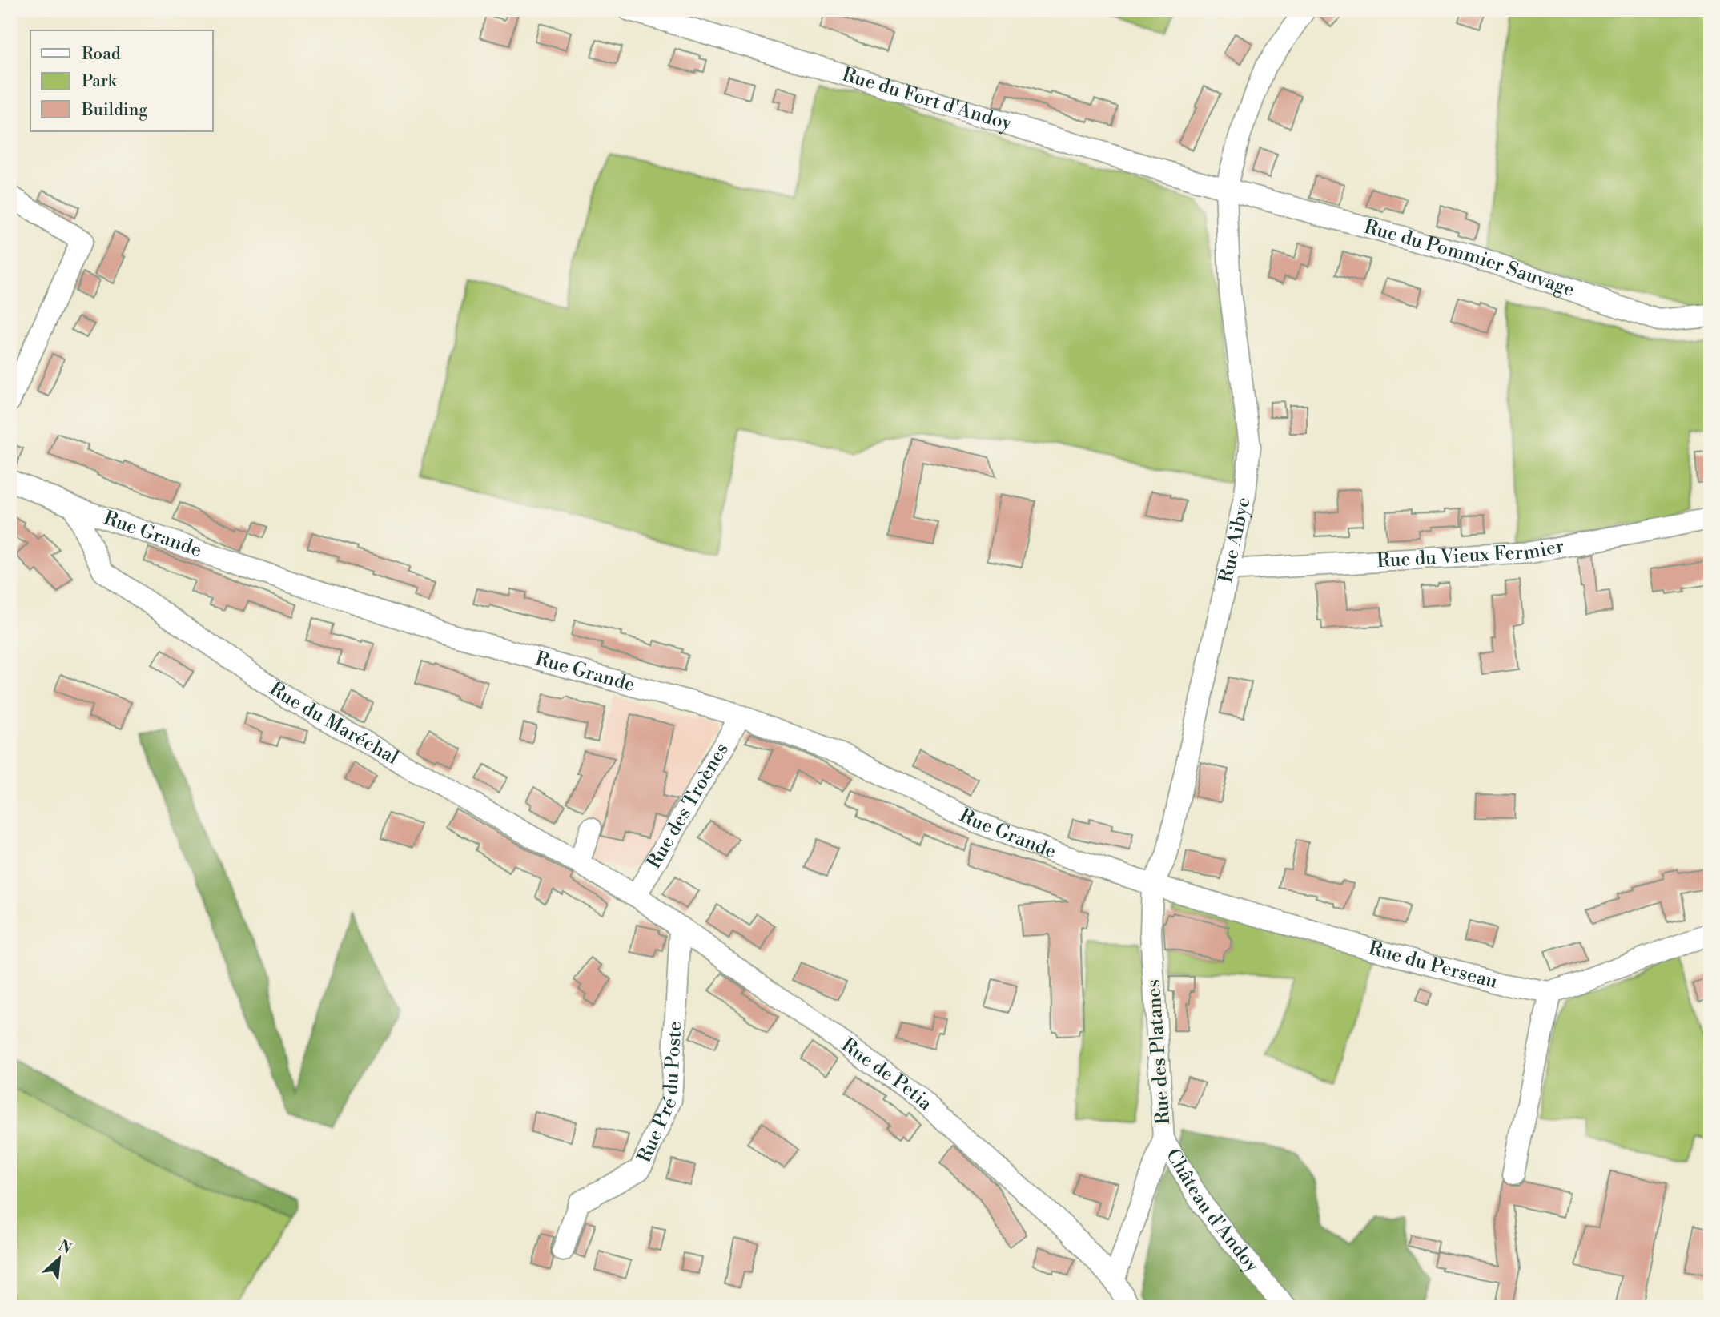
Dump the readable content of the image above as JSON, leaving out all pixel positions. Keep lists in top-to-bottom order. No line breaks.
{"streets":{"street":["Rue du Fort d'Andoy","Rue du Pommier Sauvage","Rue Grande","Rue Aibye","Rue du Vieux Fermier","Rue du Maréchal","Rue des Troènes","Rue du Perseau","Rue des Platanes","Rue de Petia","Rue Pré du Poste","Château d'Andoy"]},"crossings":[["Rue du Fort d'Andoy","Rue du Pommier Sauvage"],["Rue du Fort d'Andoy","Rue Aibye"],["Rue du Pommier Sauvage","Rue Aibye"],["Rue Grande","Rue Aibye"],["Rue Grande","Rue du Maréchal"],["Rue Grande","Rue des Troènes"],["Rue Grande","Rue du Perseau"],["Rue Grande","Rue des Platanes"],["Rue Aibye","Rue du Vieux Fermier"],["Rue Aibye","Rue du Perseau"],["Rue Aibye","Rue des Platanes"],["Rue du Maréchal","Rue des Troènes"],["Rue du Maréchal","Rue de Petia"],["Rue des Troènes","Rue de Petia"],["Rue du Perseau","Rue des Platanes"],["Rue des Platanes","Rue de Petia"],["Rue des Platanes","Château d'Andoy"],["Rue de Petia","Rue Pré du Poste"]],"legend":["Road","Park","Building"],"north":"top right"}
